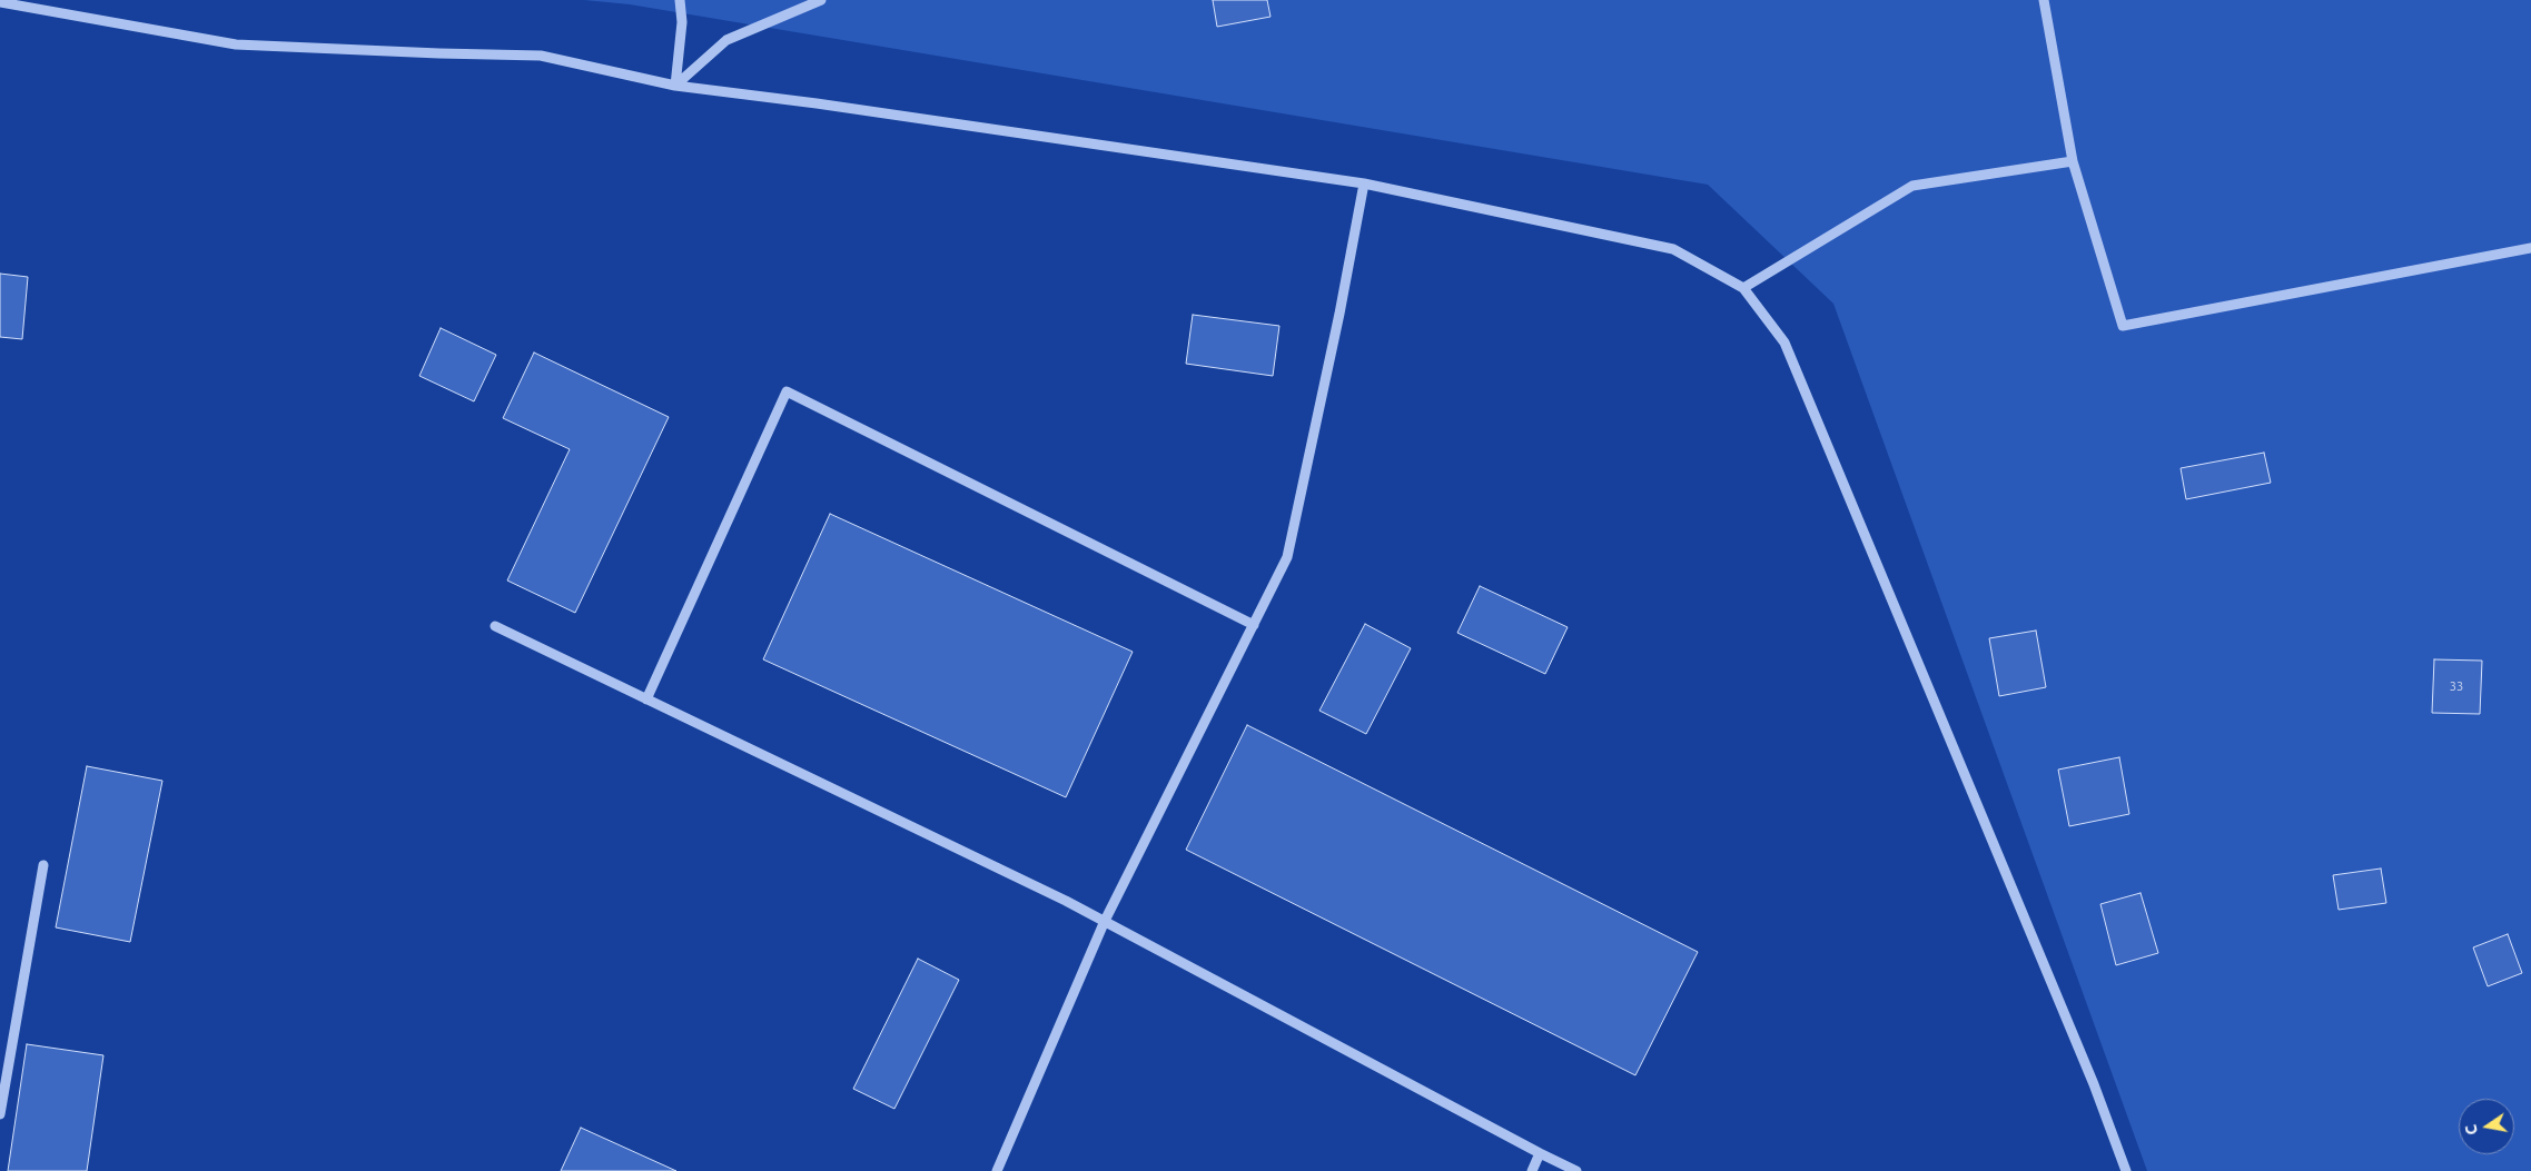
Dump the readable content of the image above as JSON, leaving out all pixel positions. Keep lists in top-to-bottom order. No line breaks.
{"house_numbers":["33"],"north":"left"}
